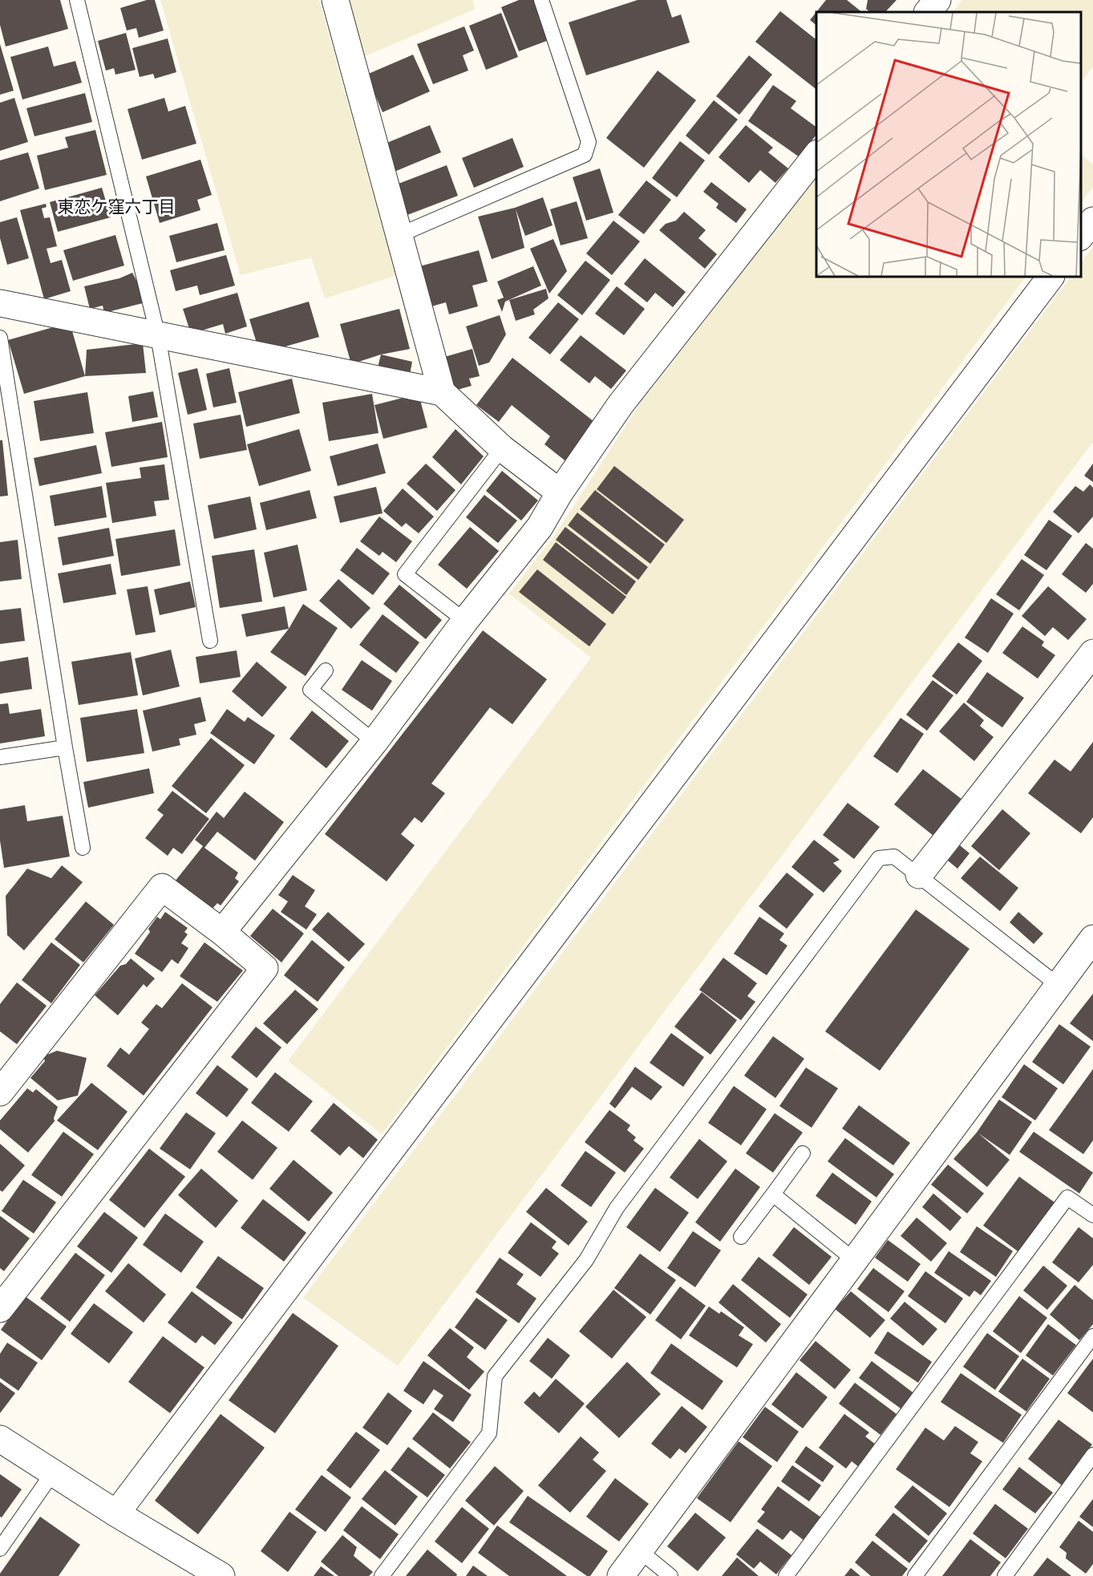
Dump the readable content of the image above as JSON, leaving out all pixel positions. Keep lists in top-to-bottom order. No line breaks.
{"districts":["東恋ケ窪六丁目"]}
